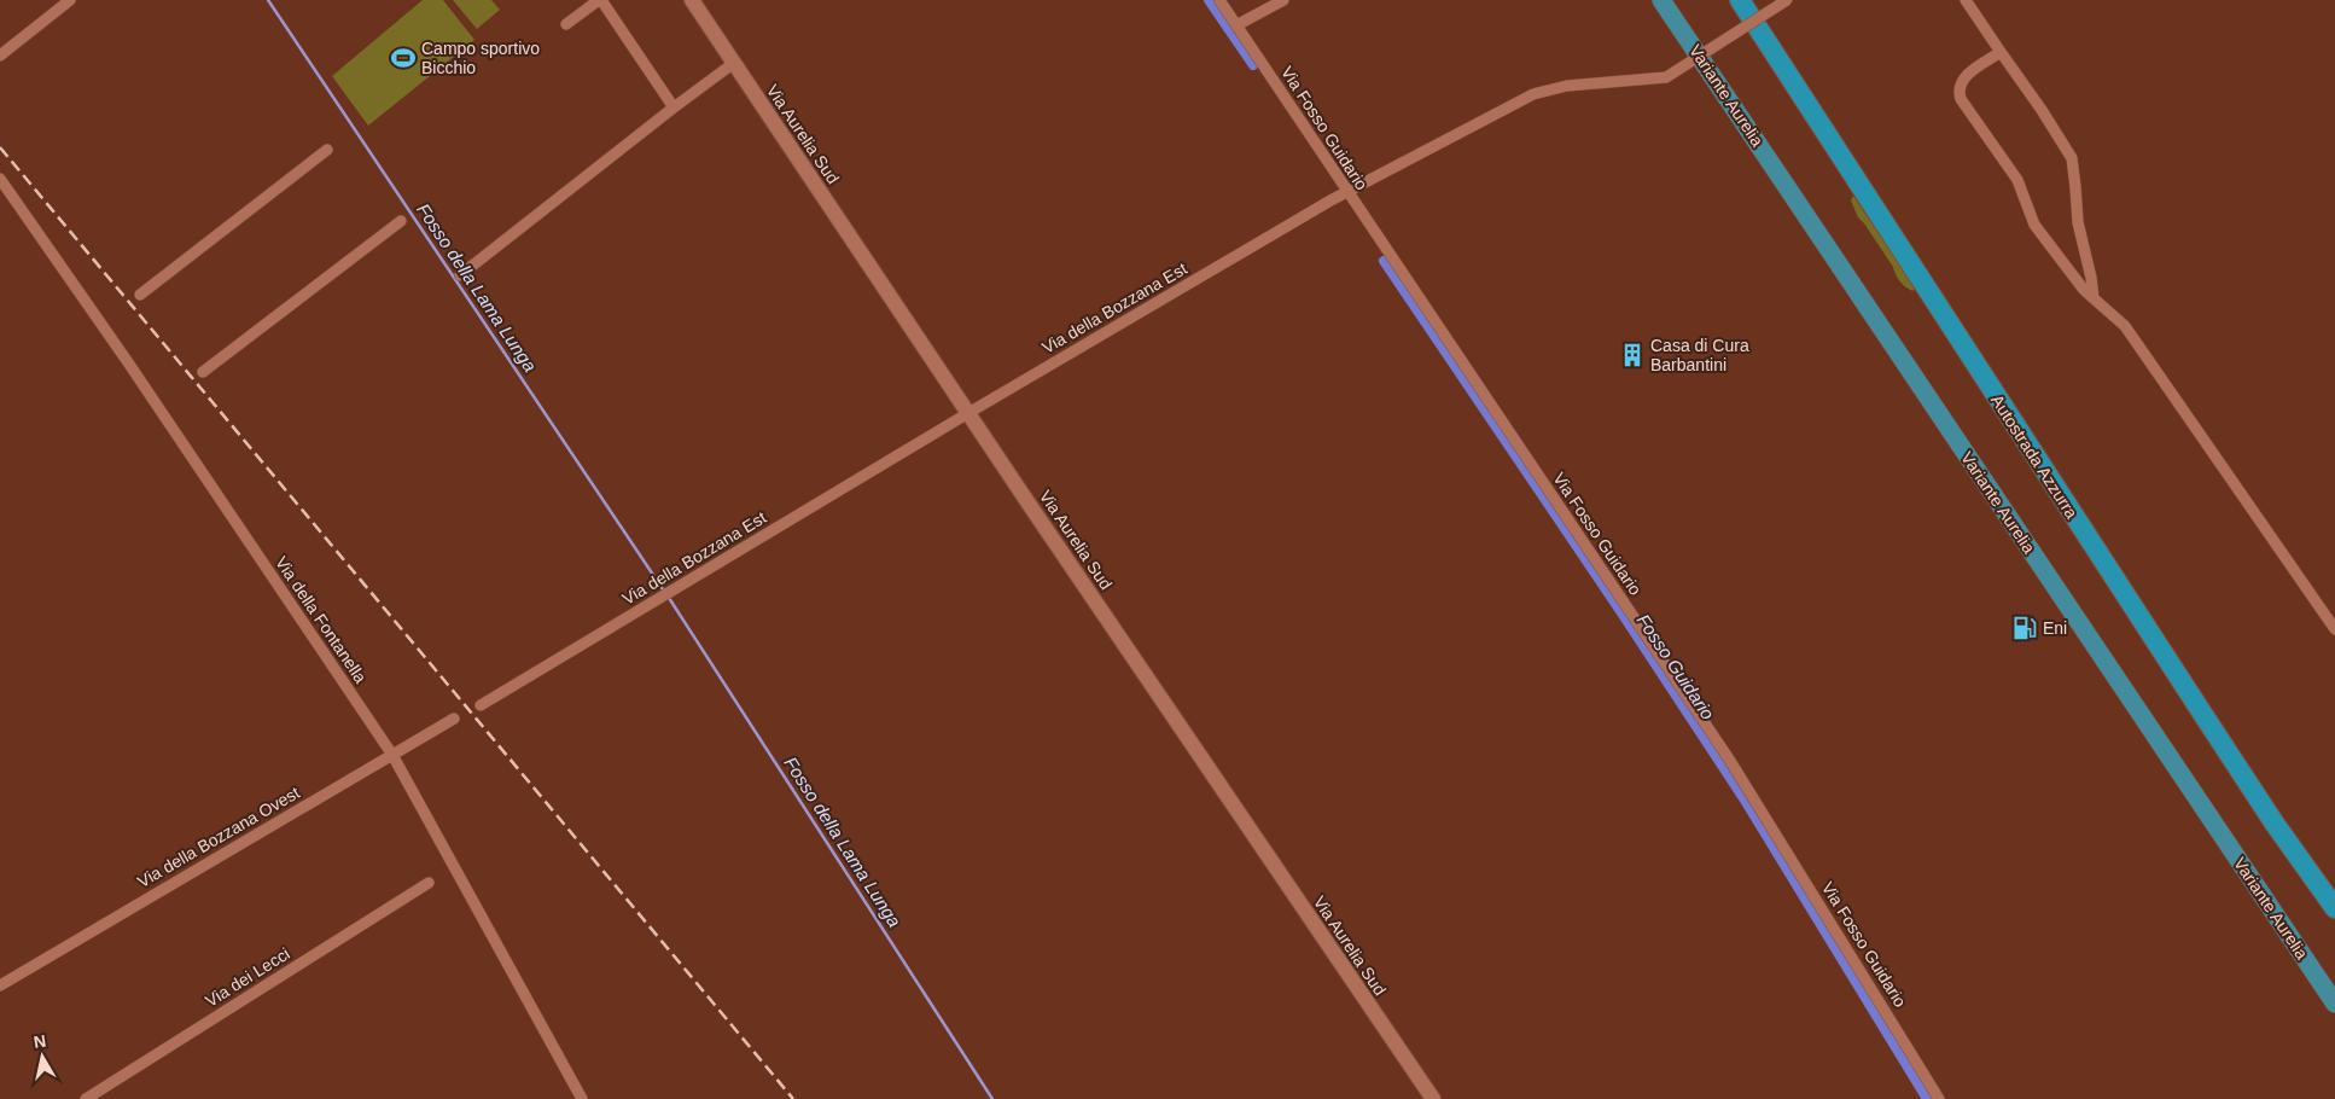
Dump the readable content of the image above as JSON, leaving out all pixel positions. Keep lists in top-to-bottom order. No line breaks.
{"streets":{"highway":["Variante Aurelia","Autostrada Azzurra"],"main road":["Via Aurelia Sud"],"street":["Via Fosso Guidario","Via della Bozzana Est","Via della Fontanella","Via della Bozzana Ovest","Via dei Lecci"]},"crossings":[["Via Fosso Guidario","Via della Bozzana Est"],["Via Aurelia Sud","Via della Bozzana Est"],["Via della Fontanella","Via della Bozzana Ovest"]],"water":["Fosso della Lama Lunga","Fosso Guidario"],"places":{"sports":["Campo sportivo Bicchio"],"building":["Casa di Cura Barbantini"],"fuel station":["Eni"]},"north":"top"}
